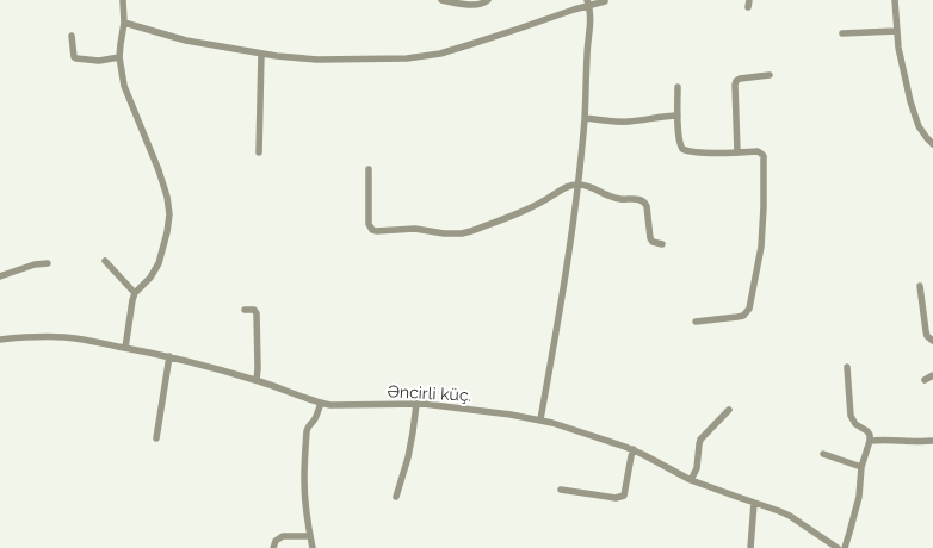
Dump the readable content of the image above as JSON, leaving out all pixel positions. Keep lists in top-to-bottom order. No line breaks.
{"streets":{"street":["Əncirli küç."]}}
